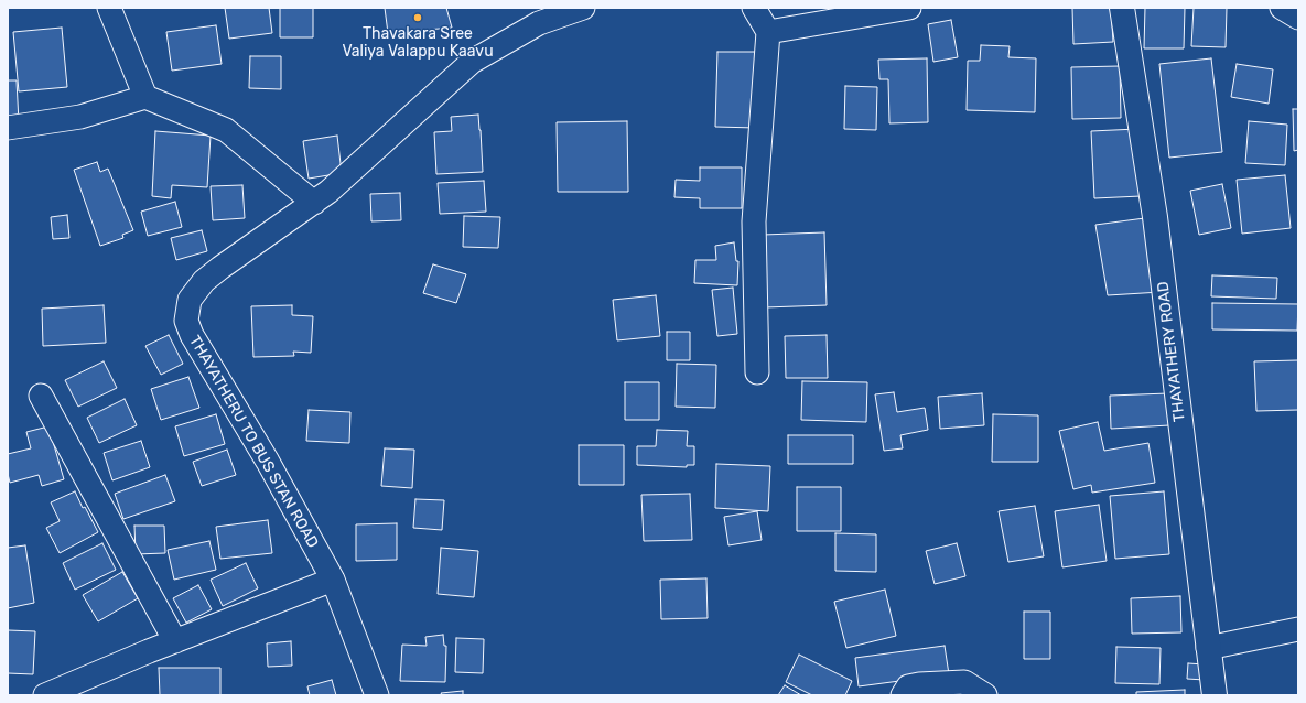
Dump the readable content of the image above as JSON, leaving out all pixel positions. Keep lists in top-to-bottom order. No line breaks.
{"streets":{"street":["THAYATHERY ROAD","THAYATHERU TO BUS STAN ROAD"]},"places":["Thavakara Sree Valiya Valappu Kaavu"]}
